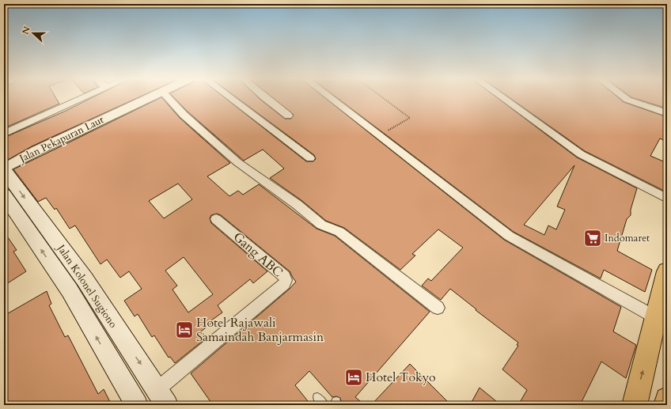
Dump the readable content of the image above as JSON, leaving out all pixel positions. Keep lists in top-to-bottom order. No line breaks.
{"streets":{"main road":["Jalan Kolonel Sugiono"],"street":["Jalan Pekapuran Laut","Gang ABC"]},"crossings":[["Jalan Pekapuran Laut","Jalan Kolonel Sugiono"],["Gang ABC","Jalan Kolonel Sugiono"]],"places":{"supermarket":["Indomaret"],"hotel":["Hotel Rajawali Samaindah Banjarmasin","Hotel Tokyo"]},"north":"left"}
